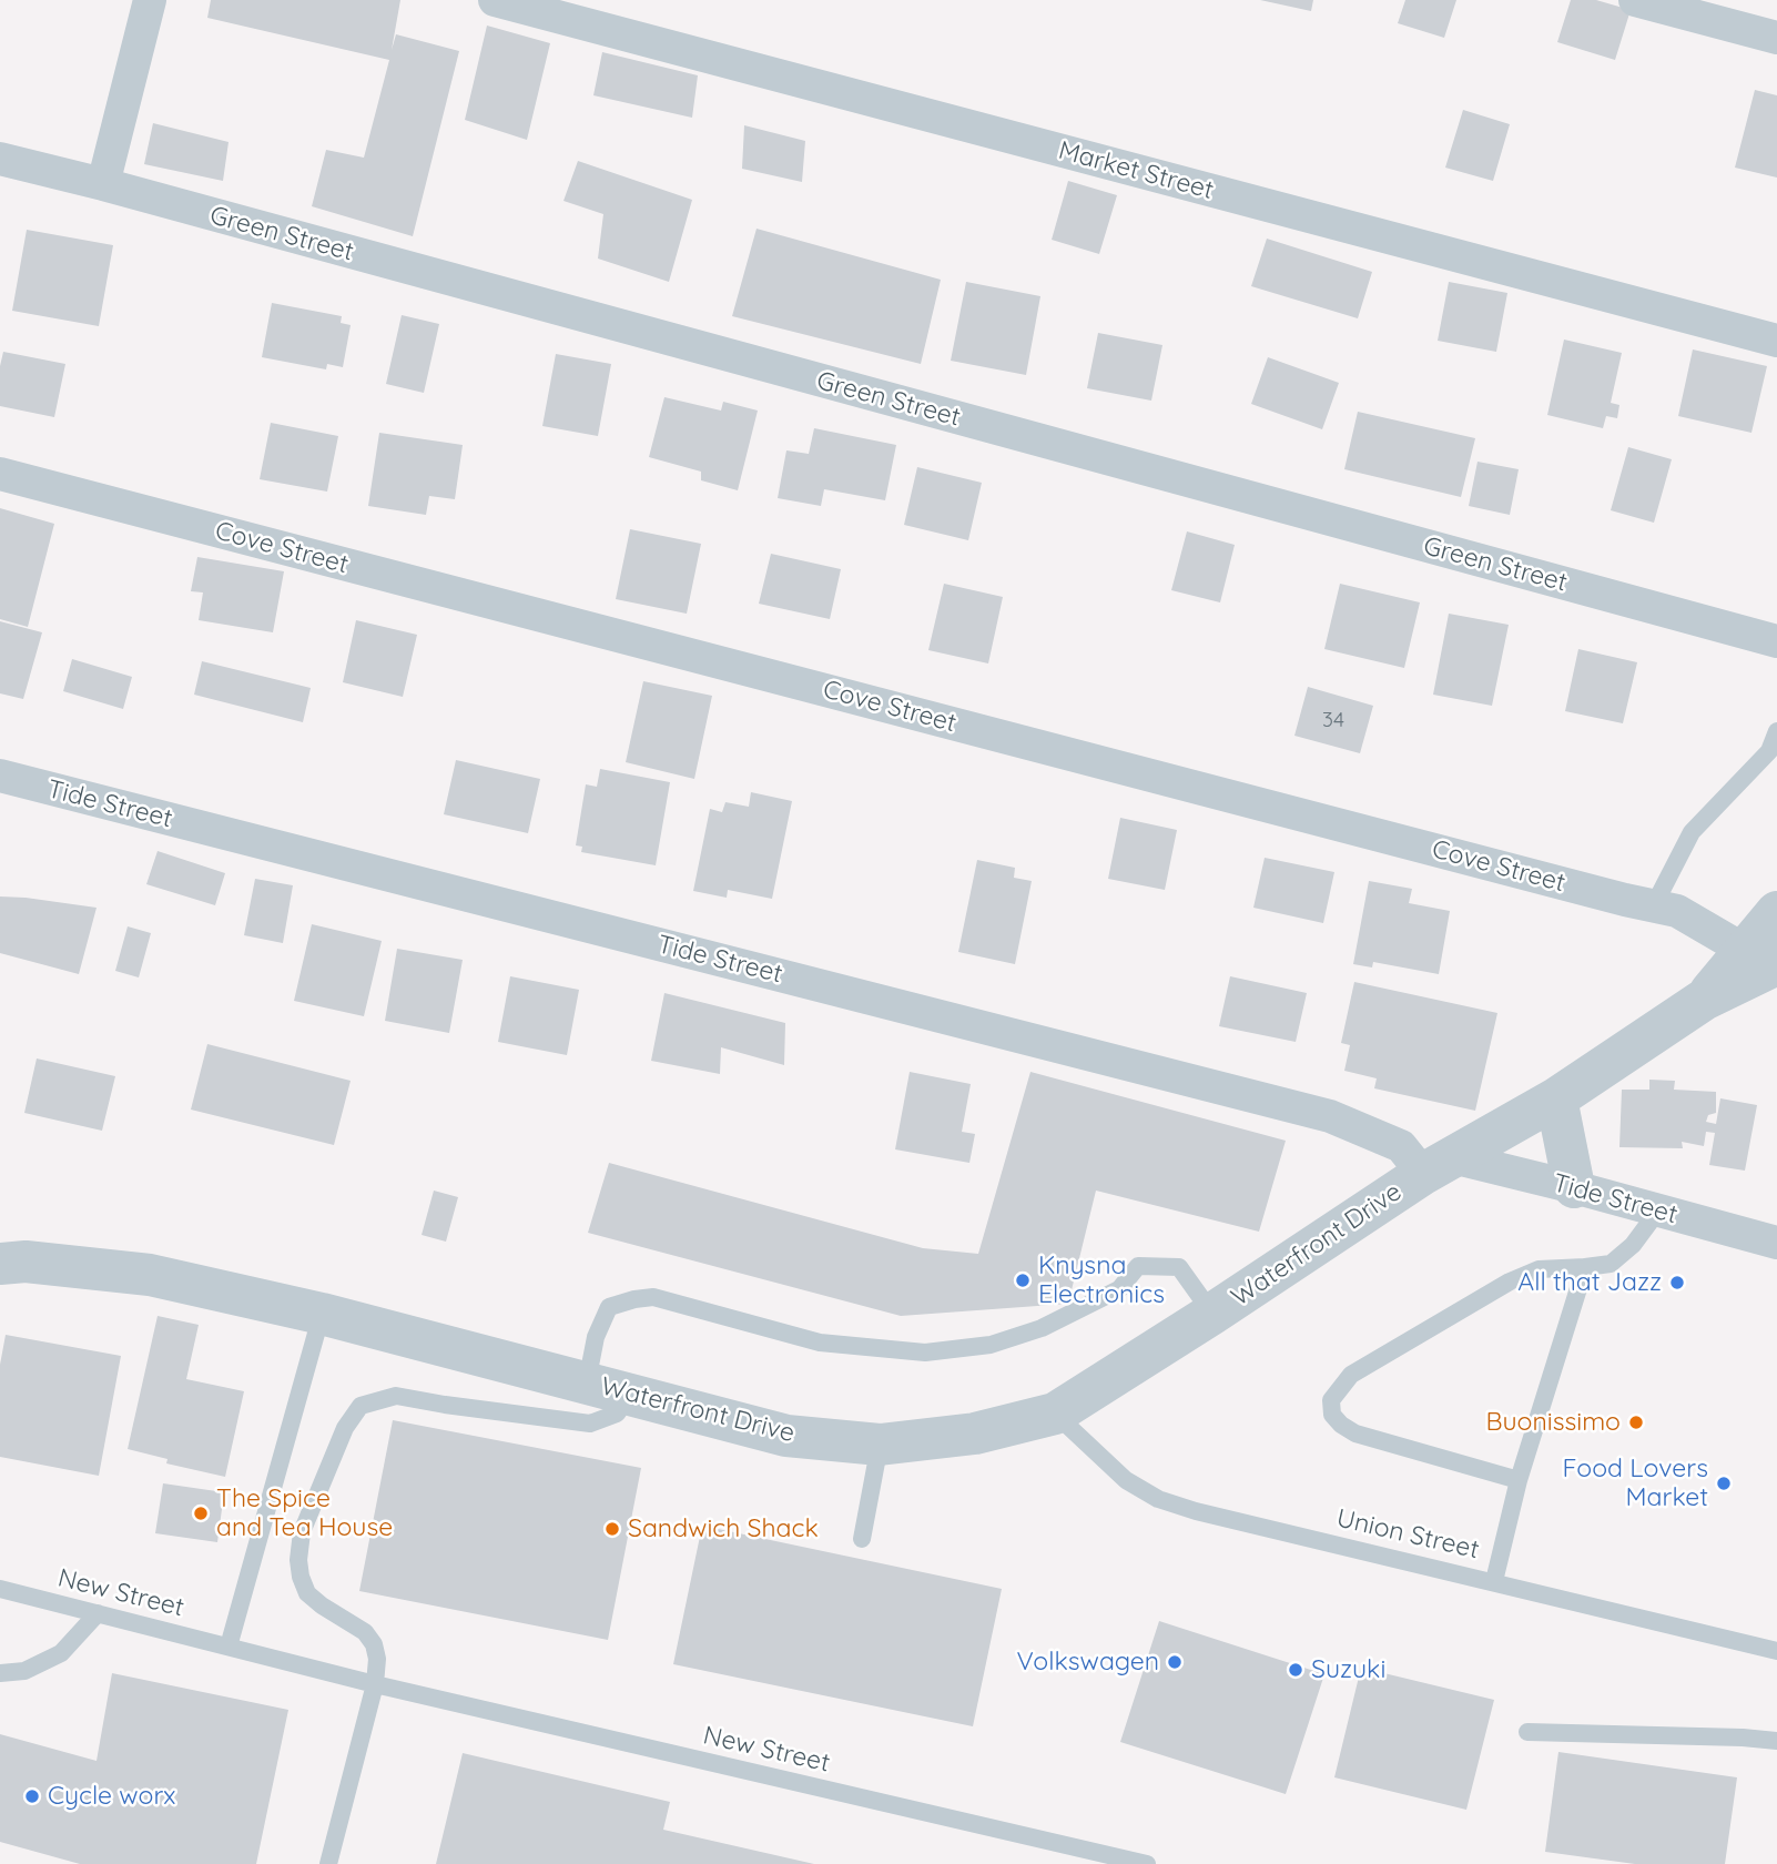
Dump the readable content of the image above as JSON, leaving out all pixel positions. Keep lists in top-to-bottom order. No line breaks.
{"streets":{"street":["Market Street","Green Street","Cove Street","Tide Street","Waterfront Drive"],"lane":["Union Street","New Street"]},"crossings":[["Cove Street","Waterfront Drive"],["Tide Street","Waterfront Drive"],["Waterfront Drive","Union Street"]],"places":["Knysna Electronics","All that Jazz","Buonissimo","Food Lovers Market","The Spice and Tea House","Sandwich Shack","Volkswagen","Suzuki","Cycle worx"],"house_numbers":["34"]}
